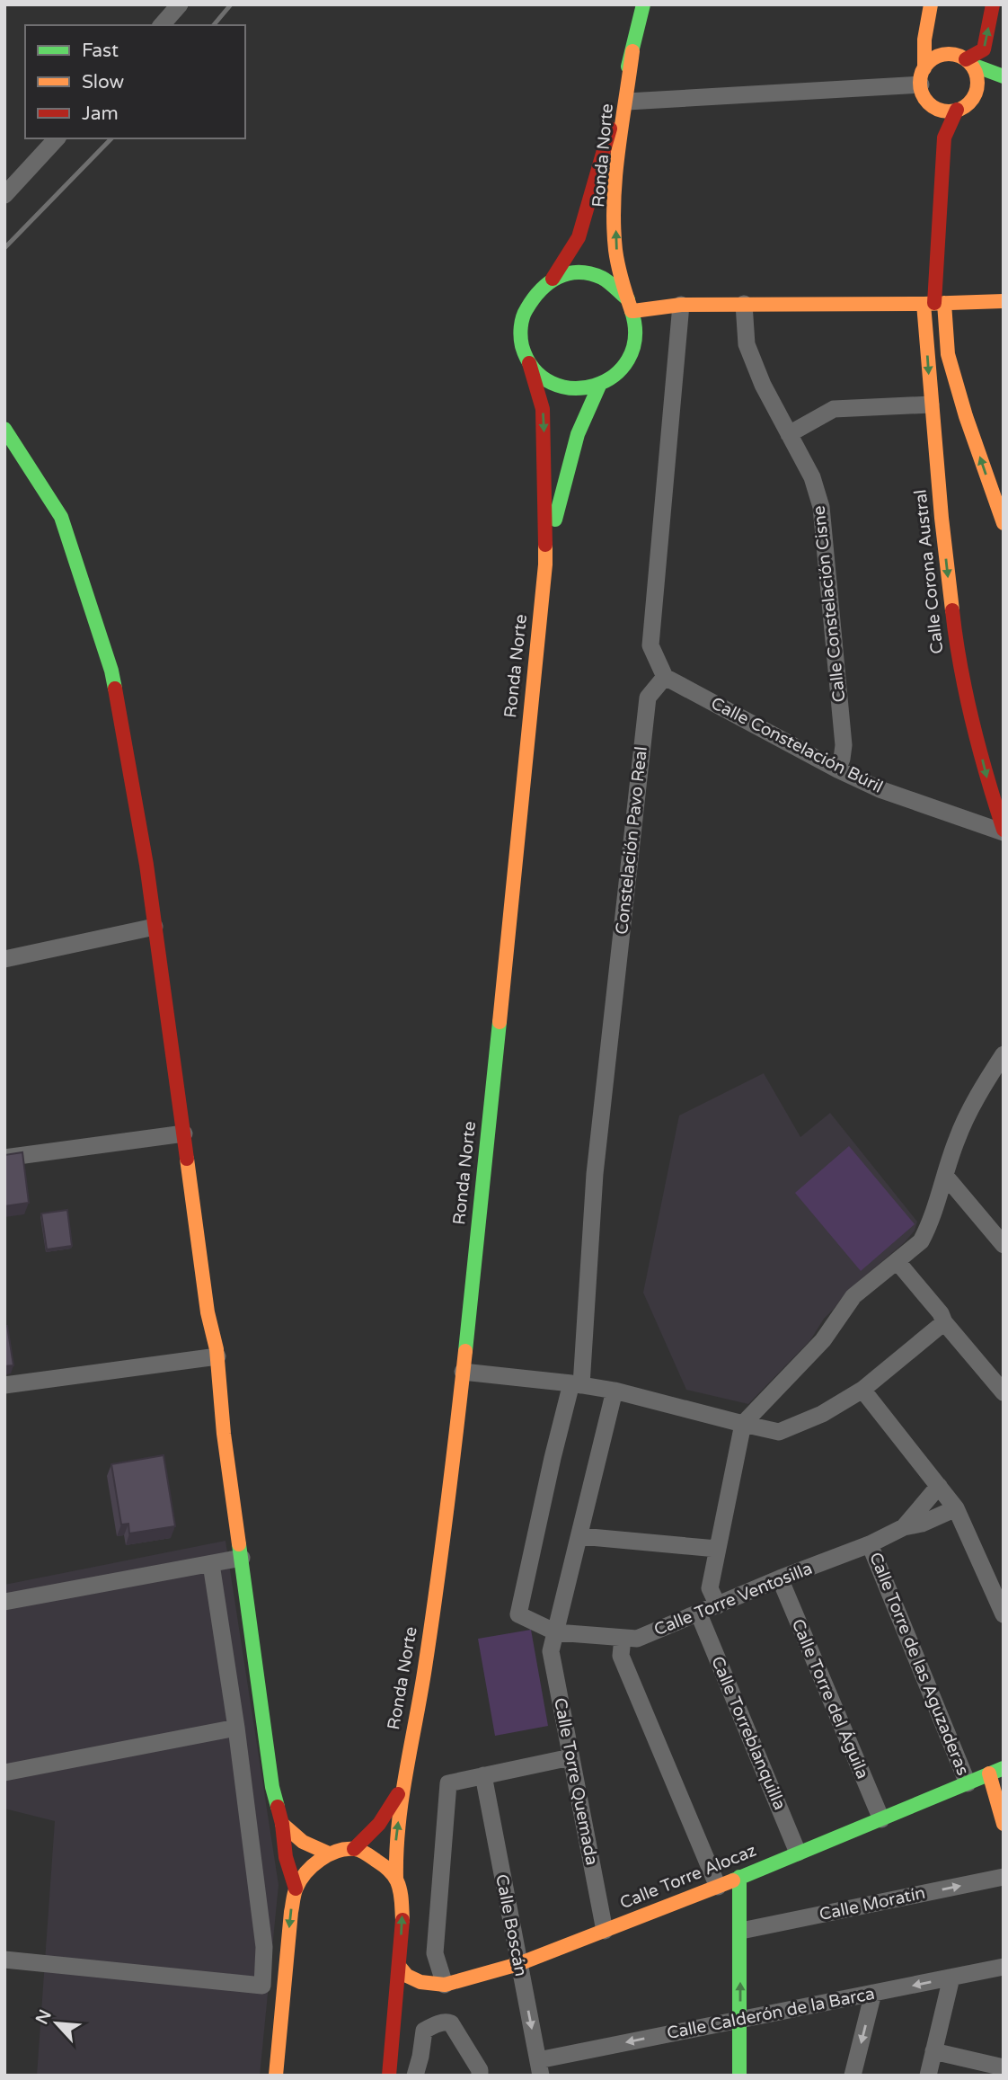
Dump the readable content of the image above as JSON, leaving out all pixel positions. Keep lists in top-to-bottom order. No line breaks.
{"streets":{"street":["Ronda Norte","Calle Corona Austral","Calle Constelación Cisne","Calle Constelación Búril","Constelación Pavo Real","Calle Torre Ventosilla","Calle Torre de las Aguzaderas","Calle Torre del Águila","Calle Torreblanquilla","Calle Torre Quemada","Calle Torre Alocaz","Calle Moratín","Calle Boscán","Calle Calderón de la Barca"]},"crossings":[["Ronda Norte","Calle Torre Alocaz"],["Calle Corona Austral","Calle Constelación Búril"],["Calle Constelación Cisne","Calle Constelación Búril"],["Calle Constelación Búril","Constelación Pavo Real"],["Calle Torre Ventosilla","Calle Torre de las Aguzaderas"],["Calle Torre Ventosilla","Calle Torre del Águila"],["Calle Torre Ventosilla","Calle Torreblanquilla"],["Calle Torre Ventosilla","Calle Torre Quemada"],["Calle Torre de las Aguzaderas","Calle Torre Alocaz"],["Calle Torre del Águila","Calle Torre Alocaz"],["Calle Torreblanquilla","Calle Torre Alocaz"],["Calle Torre Quemada","Calle Torre Alocaz"],["Calle Torre Alocaz","Calle Boscán"],["Calle Boscán","Calle Calderón de la Barca"]],"one_way":["Calle Moratín","Calle Boscán","Calle Calderón de la Barca"],"legend":["Fast","Slow","Jam"],"north":"top left"}
